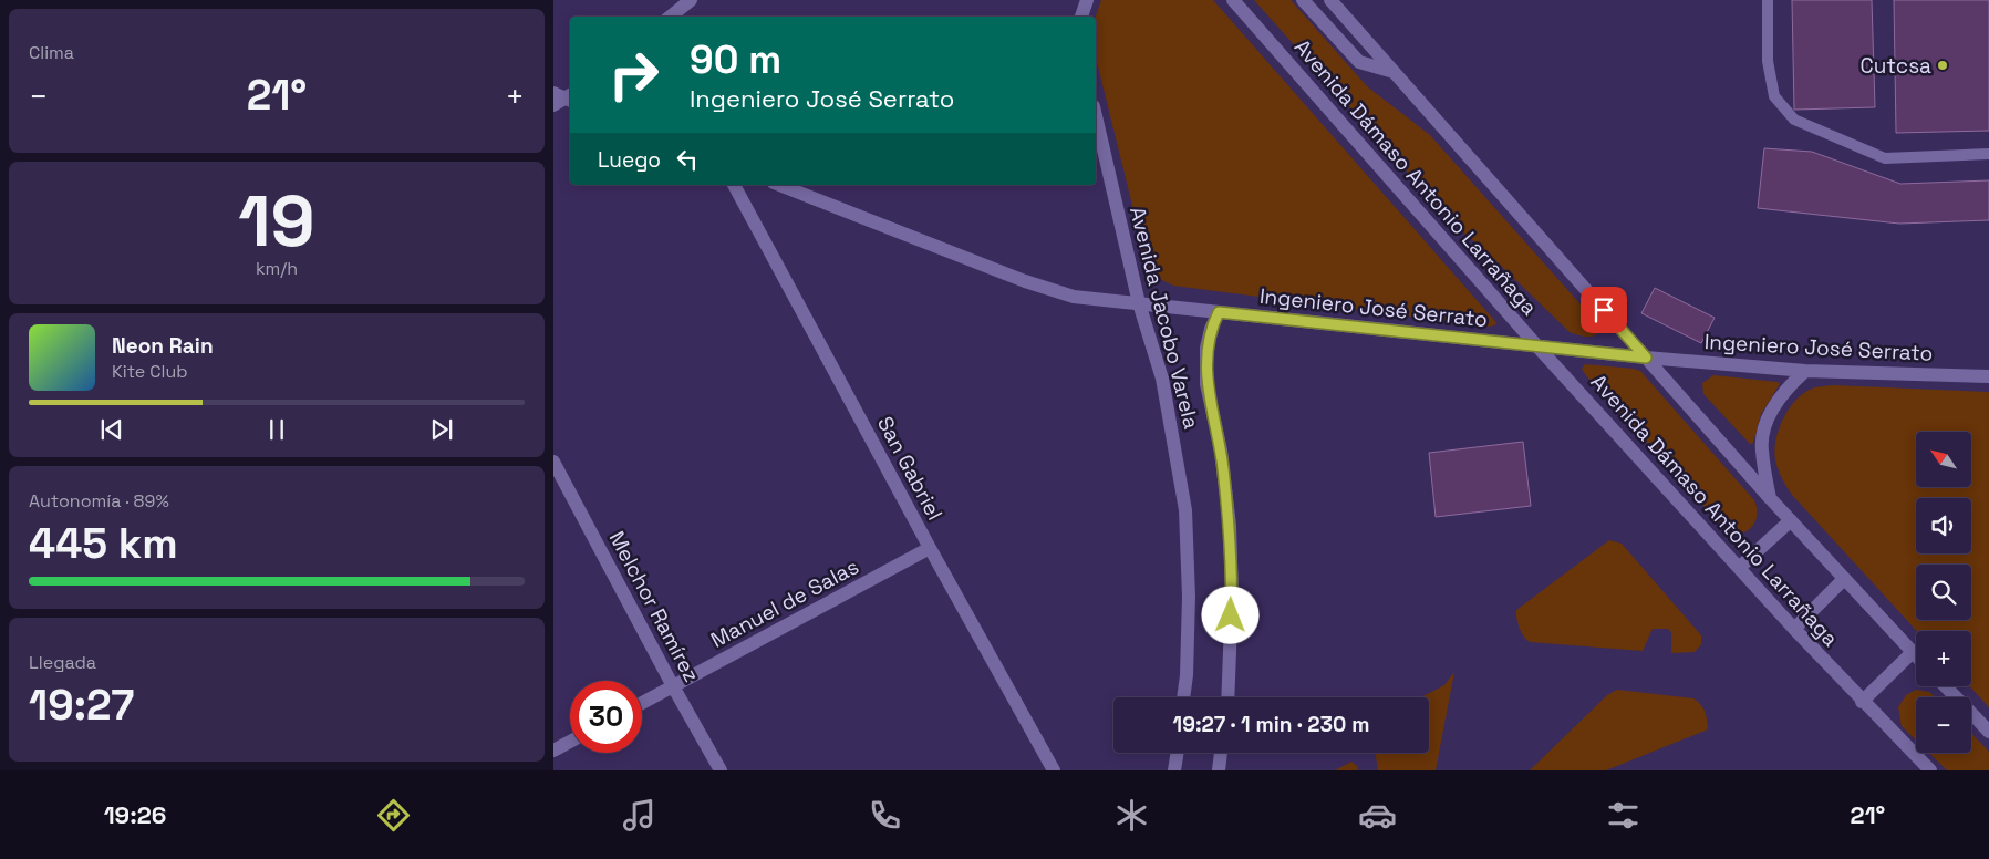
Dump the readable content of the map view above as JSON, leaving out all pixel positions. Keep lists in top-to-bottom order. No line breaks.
{"streets":{"street":["Avenida Dámaso Antonio Larrañaga","Ingeniero José Serrato","Avenida Jacobo Varela","San Gabriel","Manuel de Salas","Melchor Ramírez"]},"crossings":[["Avenida Dámaso Antonio Larrañaga","Ingeniero José Serrato"],["Ingeniero José Serrato","Avenida Jacobo Varela"],["San Gabriel","Manuel de Salas"],["Manuel de Salas","Melchor Ramírez"]],"places":["Cutcsa"],"north":"top left","page":{"tile":["Clima",["19","km/h"],["Autonomía · 89%","445 km"],["Llegada","19:27"]],"turn":["90 m","Ingeniero José Serrato"],"heat":["−","21°","+"],"then":"Luego","song":["Neon Rain","Kite Club"],"map_buttons":["+","−"],"limit":"30","trip":"19:27 · 1 min · 230 m","tabs":["19:26","21°"]}}
